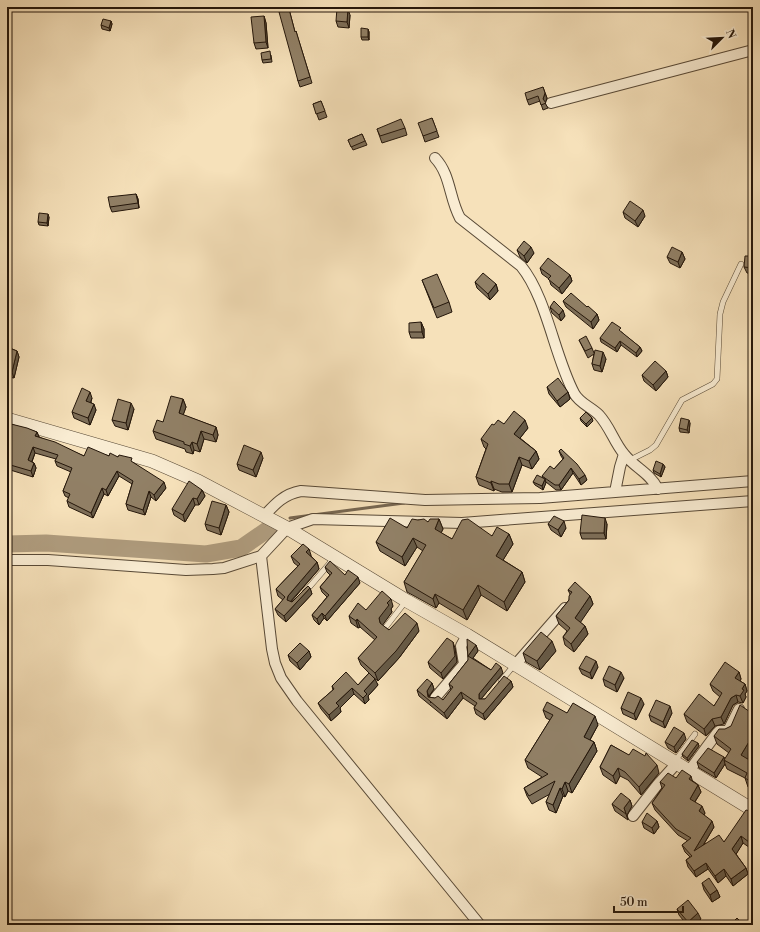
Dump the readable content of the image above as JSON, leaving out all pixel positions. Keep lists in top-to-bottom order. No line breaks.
{"scale_bar":"50 m","north":"top right"}
